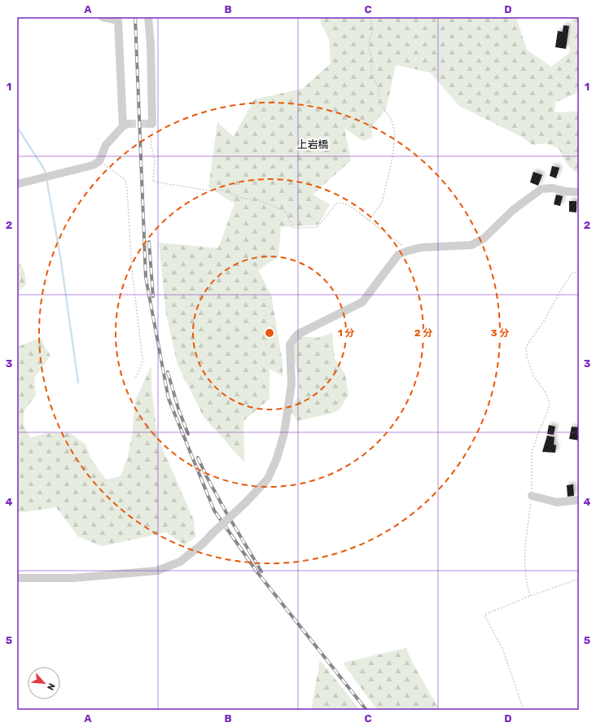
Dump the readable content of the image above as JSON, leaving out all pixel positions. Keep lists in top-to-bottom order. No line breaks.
{"districts":["上岩橋"],"north":"bottom right","grid":{"columns":["A","B","C","D"],"rows":["1","2","3","4","5"]},"rings":["1 分","2 分","3 分"]}
